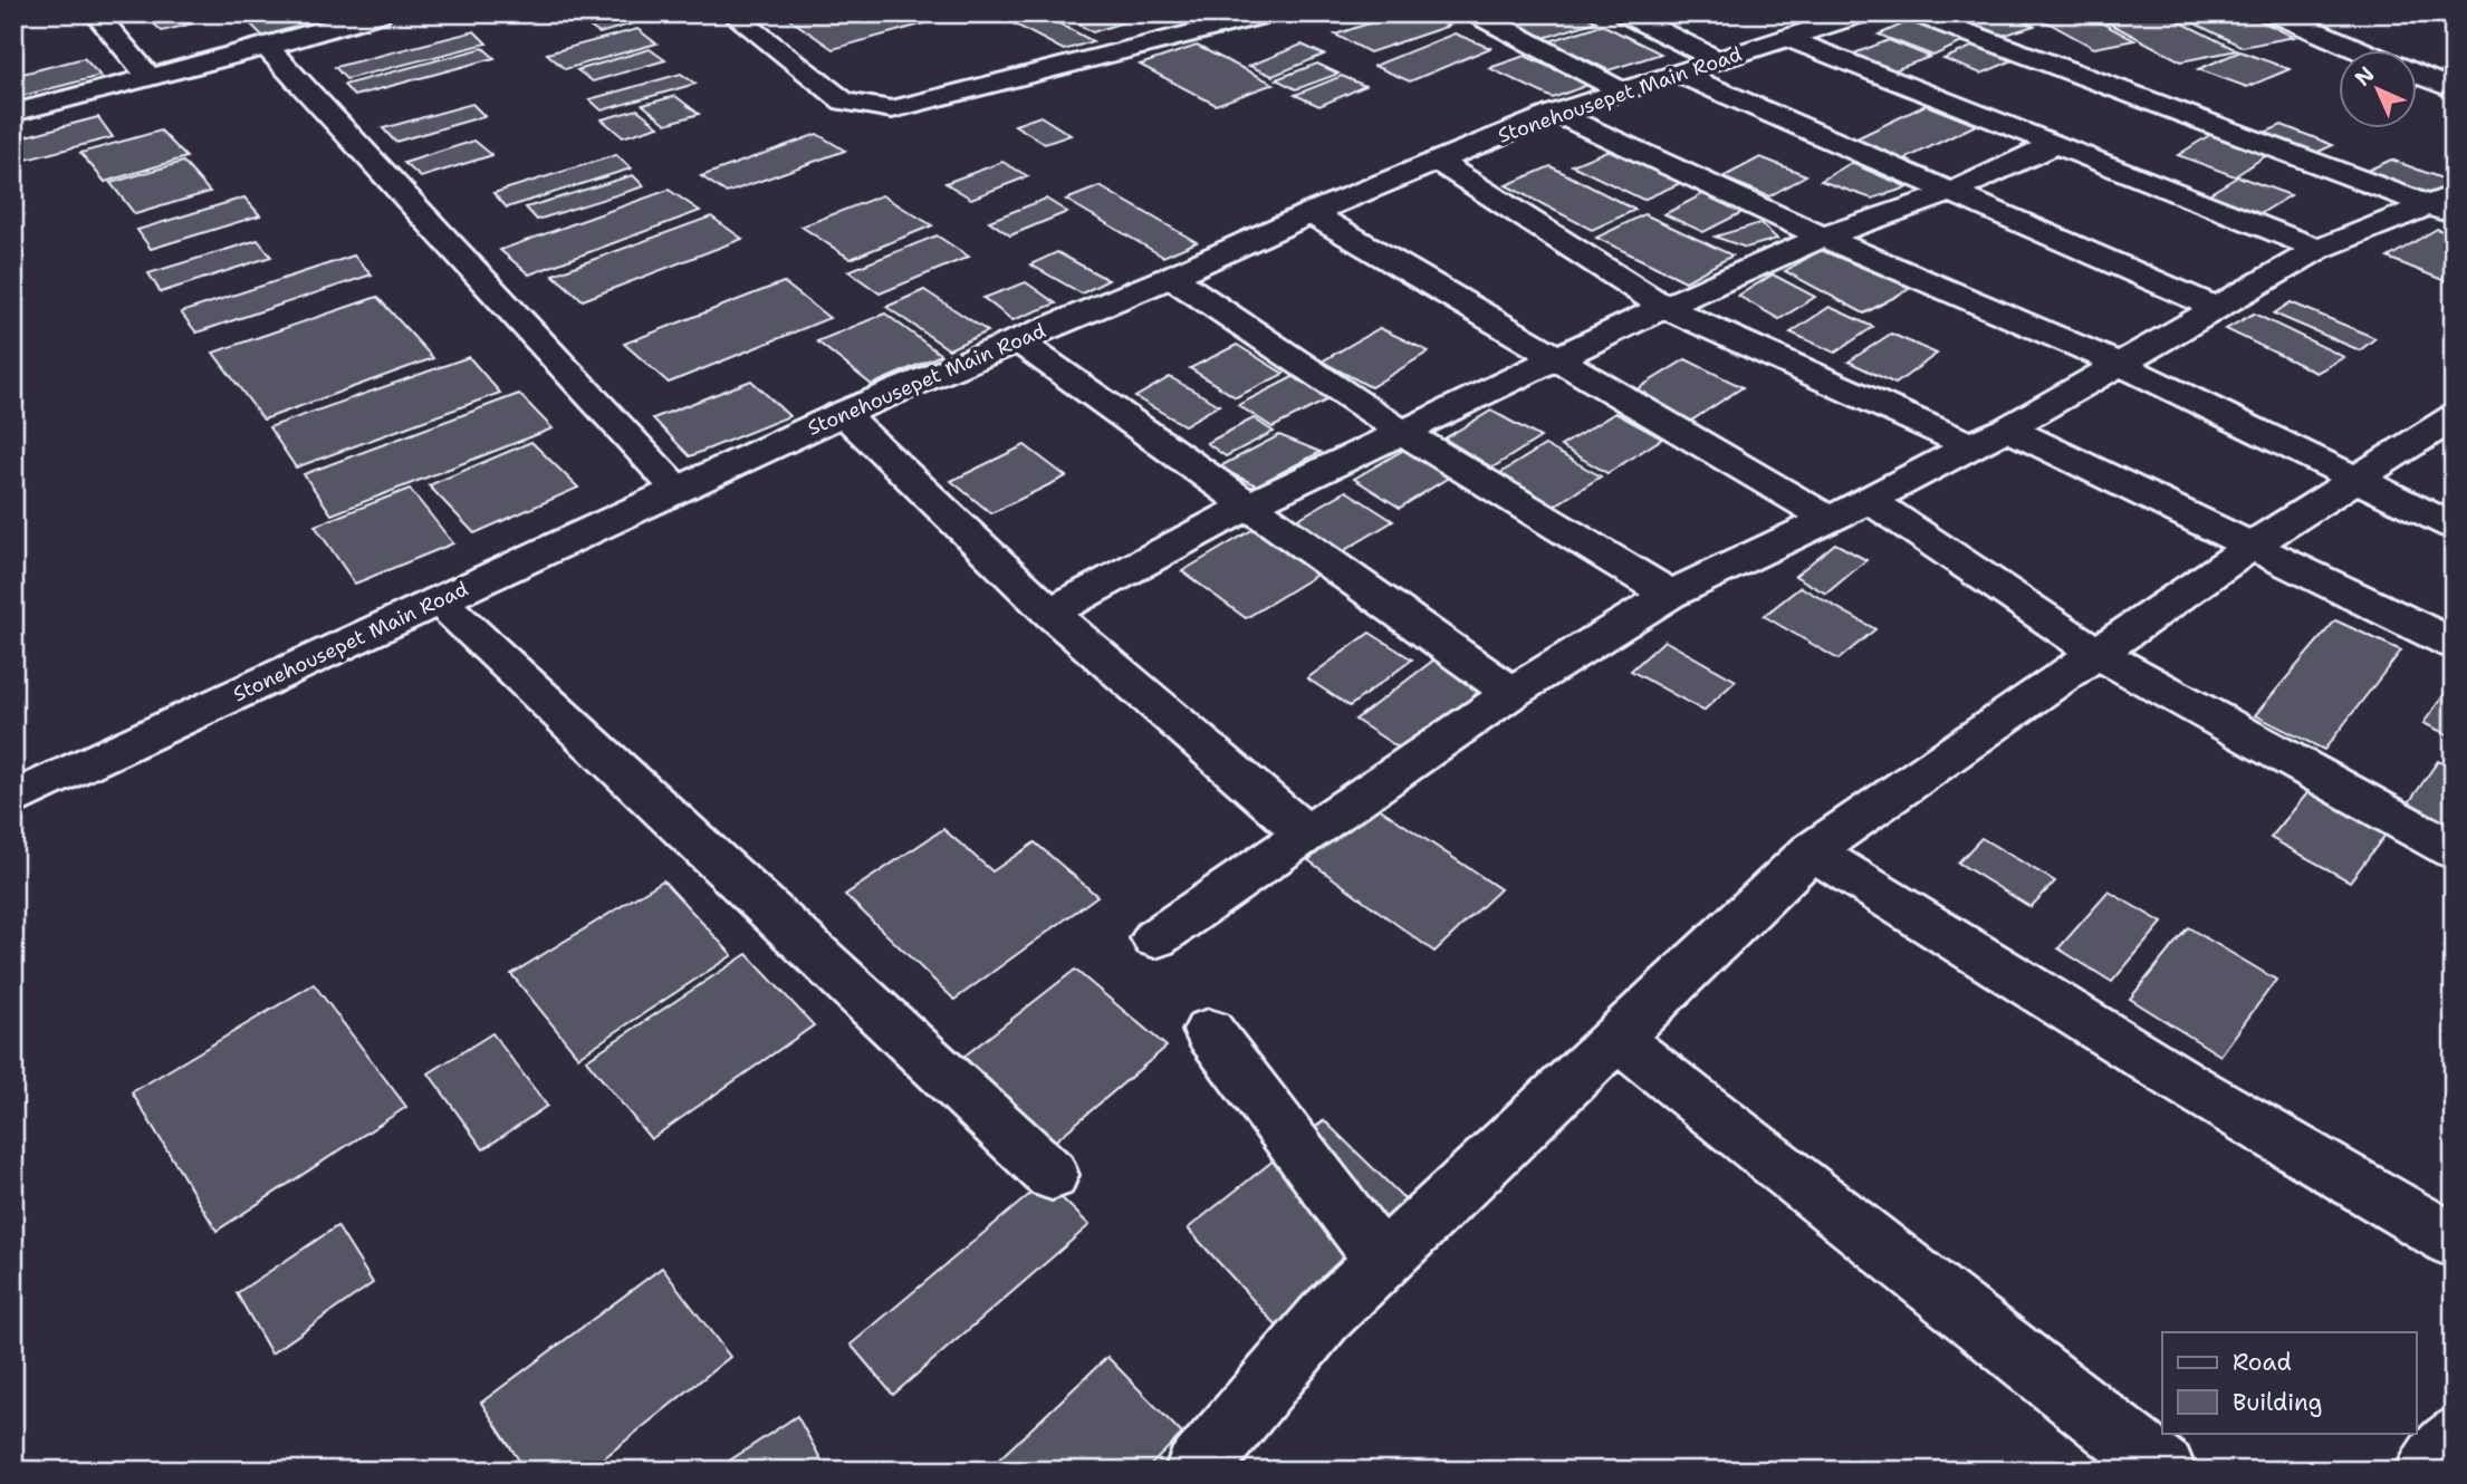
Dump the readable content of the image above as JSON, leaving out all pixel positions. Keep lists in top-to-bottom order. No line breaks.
{"streets":{"street":["Stonehousepet Main Road"]},"legend":["Road","Building"],"north":"top left"}
